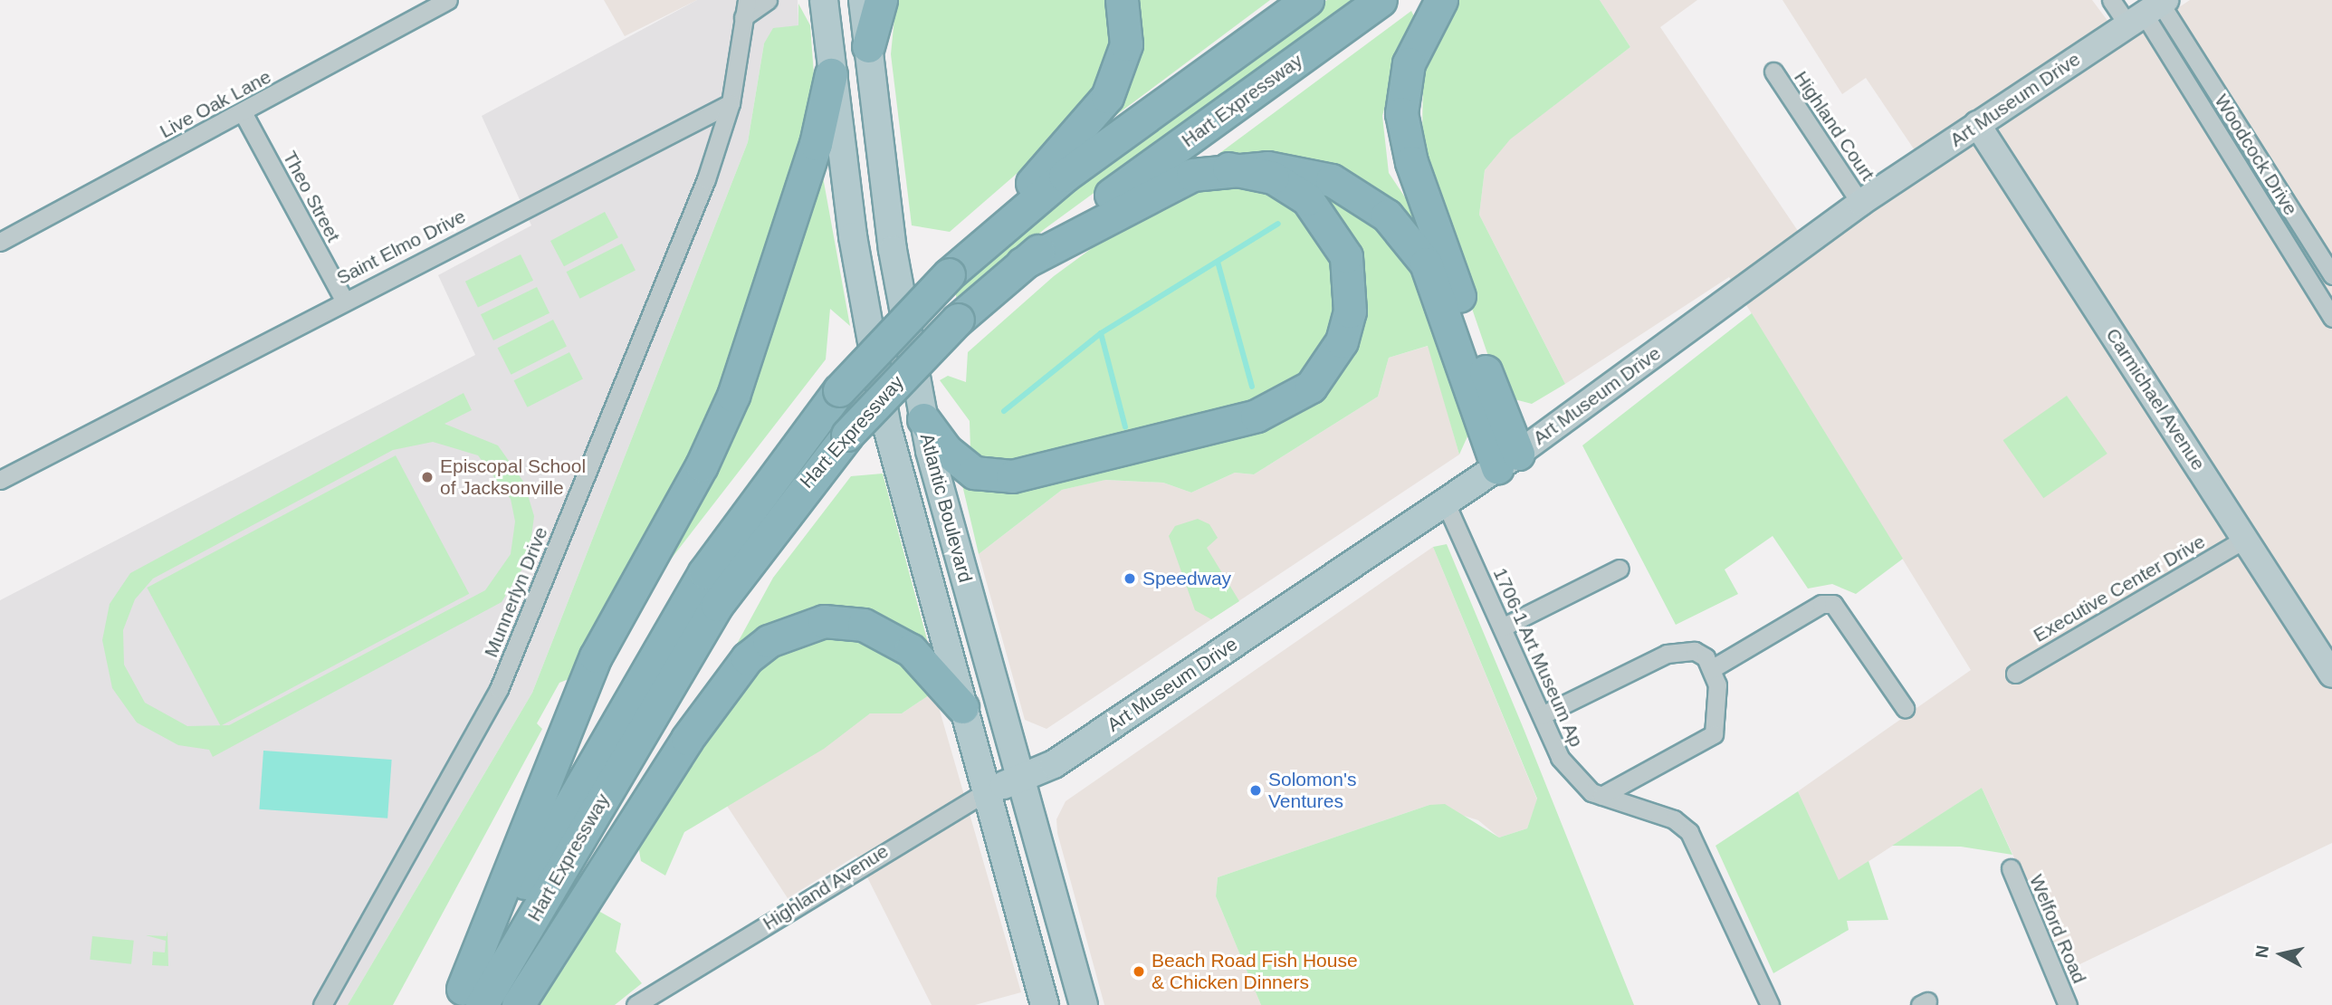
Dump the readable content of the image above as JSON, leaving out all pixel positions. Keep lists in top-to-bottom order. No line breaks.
{"streets":{"highway":["Hart Expressway"],"main road":["Art Museum Drive","Atlantic Boulevard","Highland Avenue"],"street":["Live Oak Lane","Highland Court","Woodcock Drive","Theo Street","Saint Elmo Drive","Carmichael Avenue","Executive Center Drive","Munnerlyn Drive","1706-1 Art Museum Ap","Welford Road"]},"crossings":[["Art Museum Drive","Highland Court"],["Art Museum Drive","Woodcock Drive"],["Art Museum Drive","Carmichael Avenue"],["Art Museum Drive","Atlantic Boulevard"],["Art Museum Drive","1706-1 Art Museum Ap"],["Art Museum Drive","Highland Avenue"],["Live Oak Lane","Theo Street"],["Theo Street","Saint Elmo Drive"],["Saint Elmo Drive","Munnerlyn Drive"],["Carmichael Avenue","Executive Center Drive"],["Atlantic Boulevard","Highland Avenue"]],"places":["Episcopal School of Jacksonville","Speedway","Solomon's Ventures","Beach Road Fish House & Chicken Dinners"],"north":"left"}
